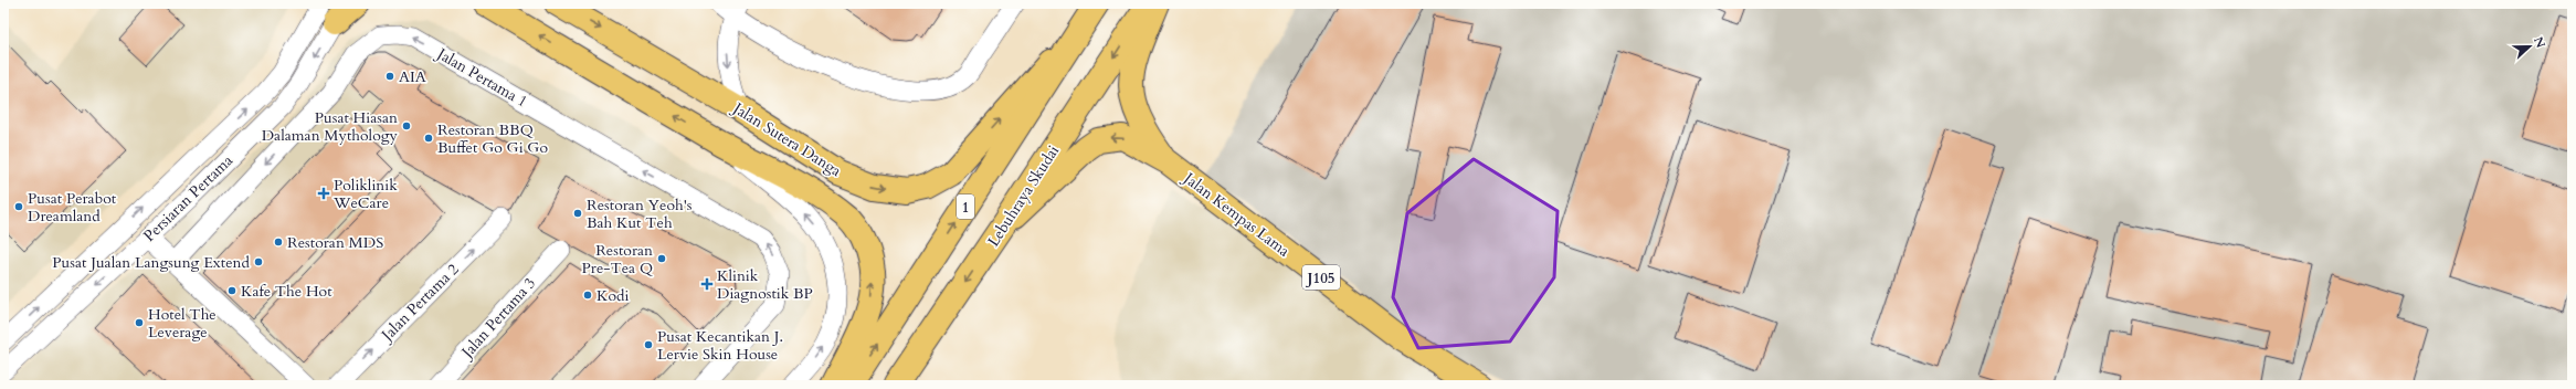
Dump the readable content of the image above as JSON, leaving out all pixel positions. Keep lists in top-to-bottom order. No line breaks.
{"streets":{"main road":["Jalan Sutera Danga","Lebuhraya Skudai","1","Jalan Kempas Lama","J105"],"street":["Jalan Pertama 1","Persiaran Pertama","Jalan Pertama 2","Jalan Pertama 3"]},"crossings":[["Jalan Sutera Danga","1"],["Lebuhraya Skudai","Jalan Kempas Lama"]],"one_way":["Jalan Pertama 2"],"places":{"other":["AIA","Pusat Hiasan Dalaman Mythology","Restoran BBQ Buffet Go Gi Go","Pusat Perabot Dreamland","Restoran Yeoh's Bah Kut Teh","Restoran MDS","Restoran Pre-Tea Q","Pusat Jualan Langsung Extend","Kafe The Hot","Kodi","Hotel The Leverage","Pusat Kecantikan J. Lervie Skin House"],"health":["Poliklinik WeCare","Klinik Diagnostik BP"]},"north":"right"}
